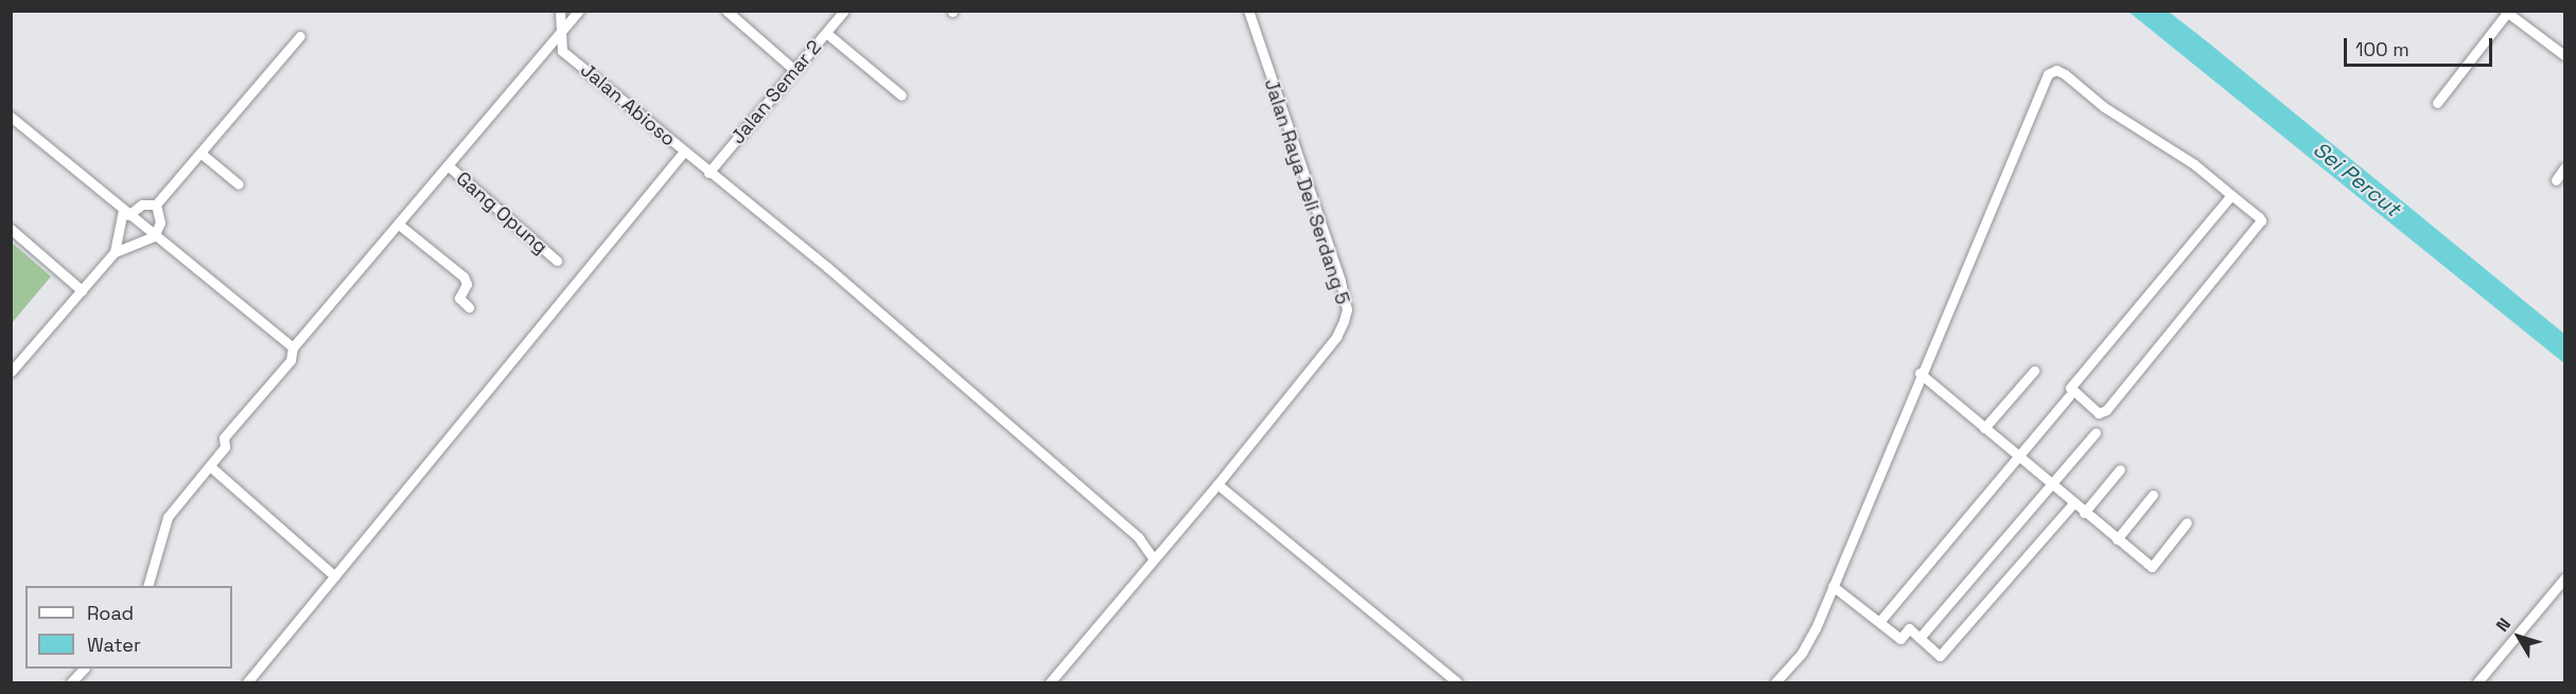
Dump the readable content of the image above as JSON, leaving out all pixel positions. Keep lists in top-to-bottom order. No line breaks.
{"streets":{"street":["Jalan Semar 2","Jalan Abioso","Jalan Raya Deli Serdang 5","Gang Opung"]},"crossings":[["Jalan Semar 2","Jalan Abioso"],["Jalan Abioso","Jalan Raya Deli Serdang 5"]],"water":["Sei Percut"],"legend":["Road","Water"],"scale_bar":"100 m","north":"top left"}
